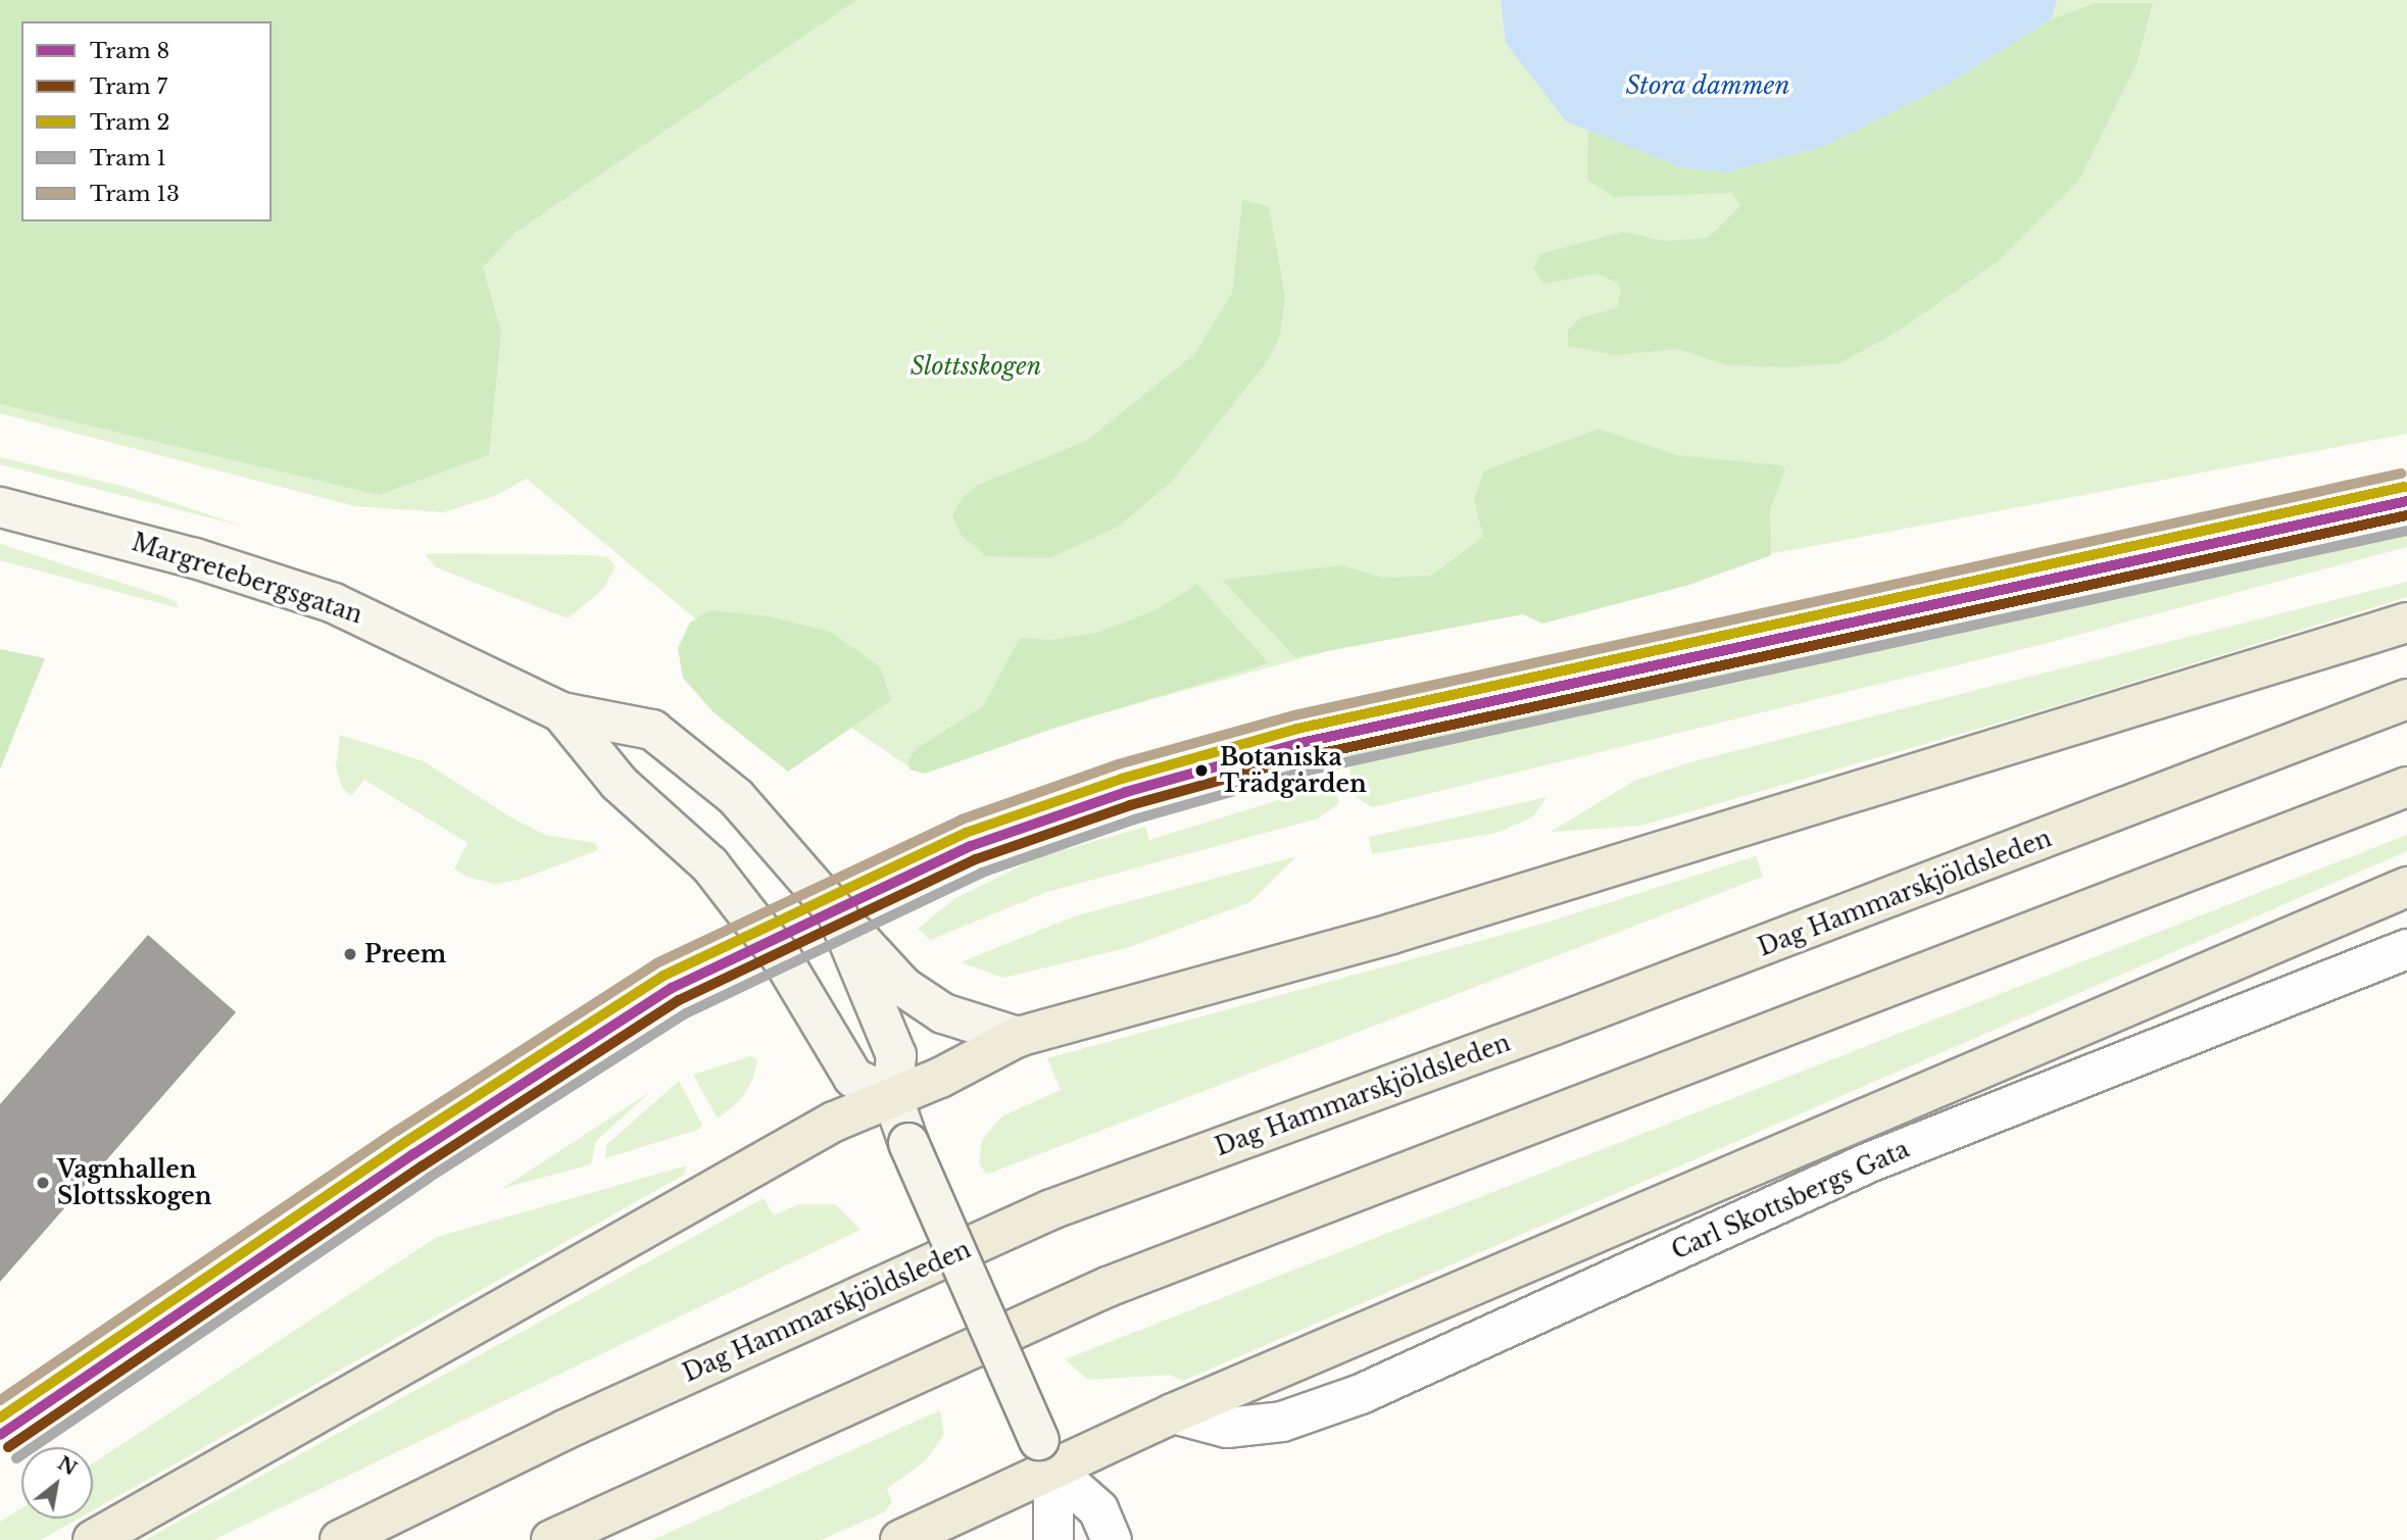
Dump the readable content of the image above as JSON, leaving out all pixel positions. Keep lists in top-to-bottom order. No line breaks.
{"streets":{"main road":["Margretebergsgatan","Dag Hammarskjöldsleden"],"street":["Carl Skottsbergs Gata"]},"water":["Stora dammen"],"parks":["Slottsskogen"],"places":["Botaniska Trädgården","Preem","Vagnhallen Slottsskogen"],"lines":["tram line 13","tram line 2","tram line 8","tram line 7","tram line 1"],"legend":["Tram 8","Tram 7","Tram 2","Tram 1","Tram 13"],"north":"top right"}
